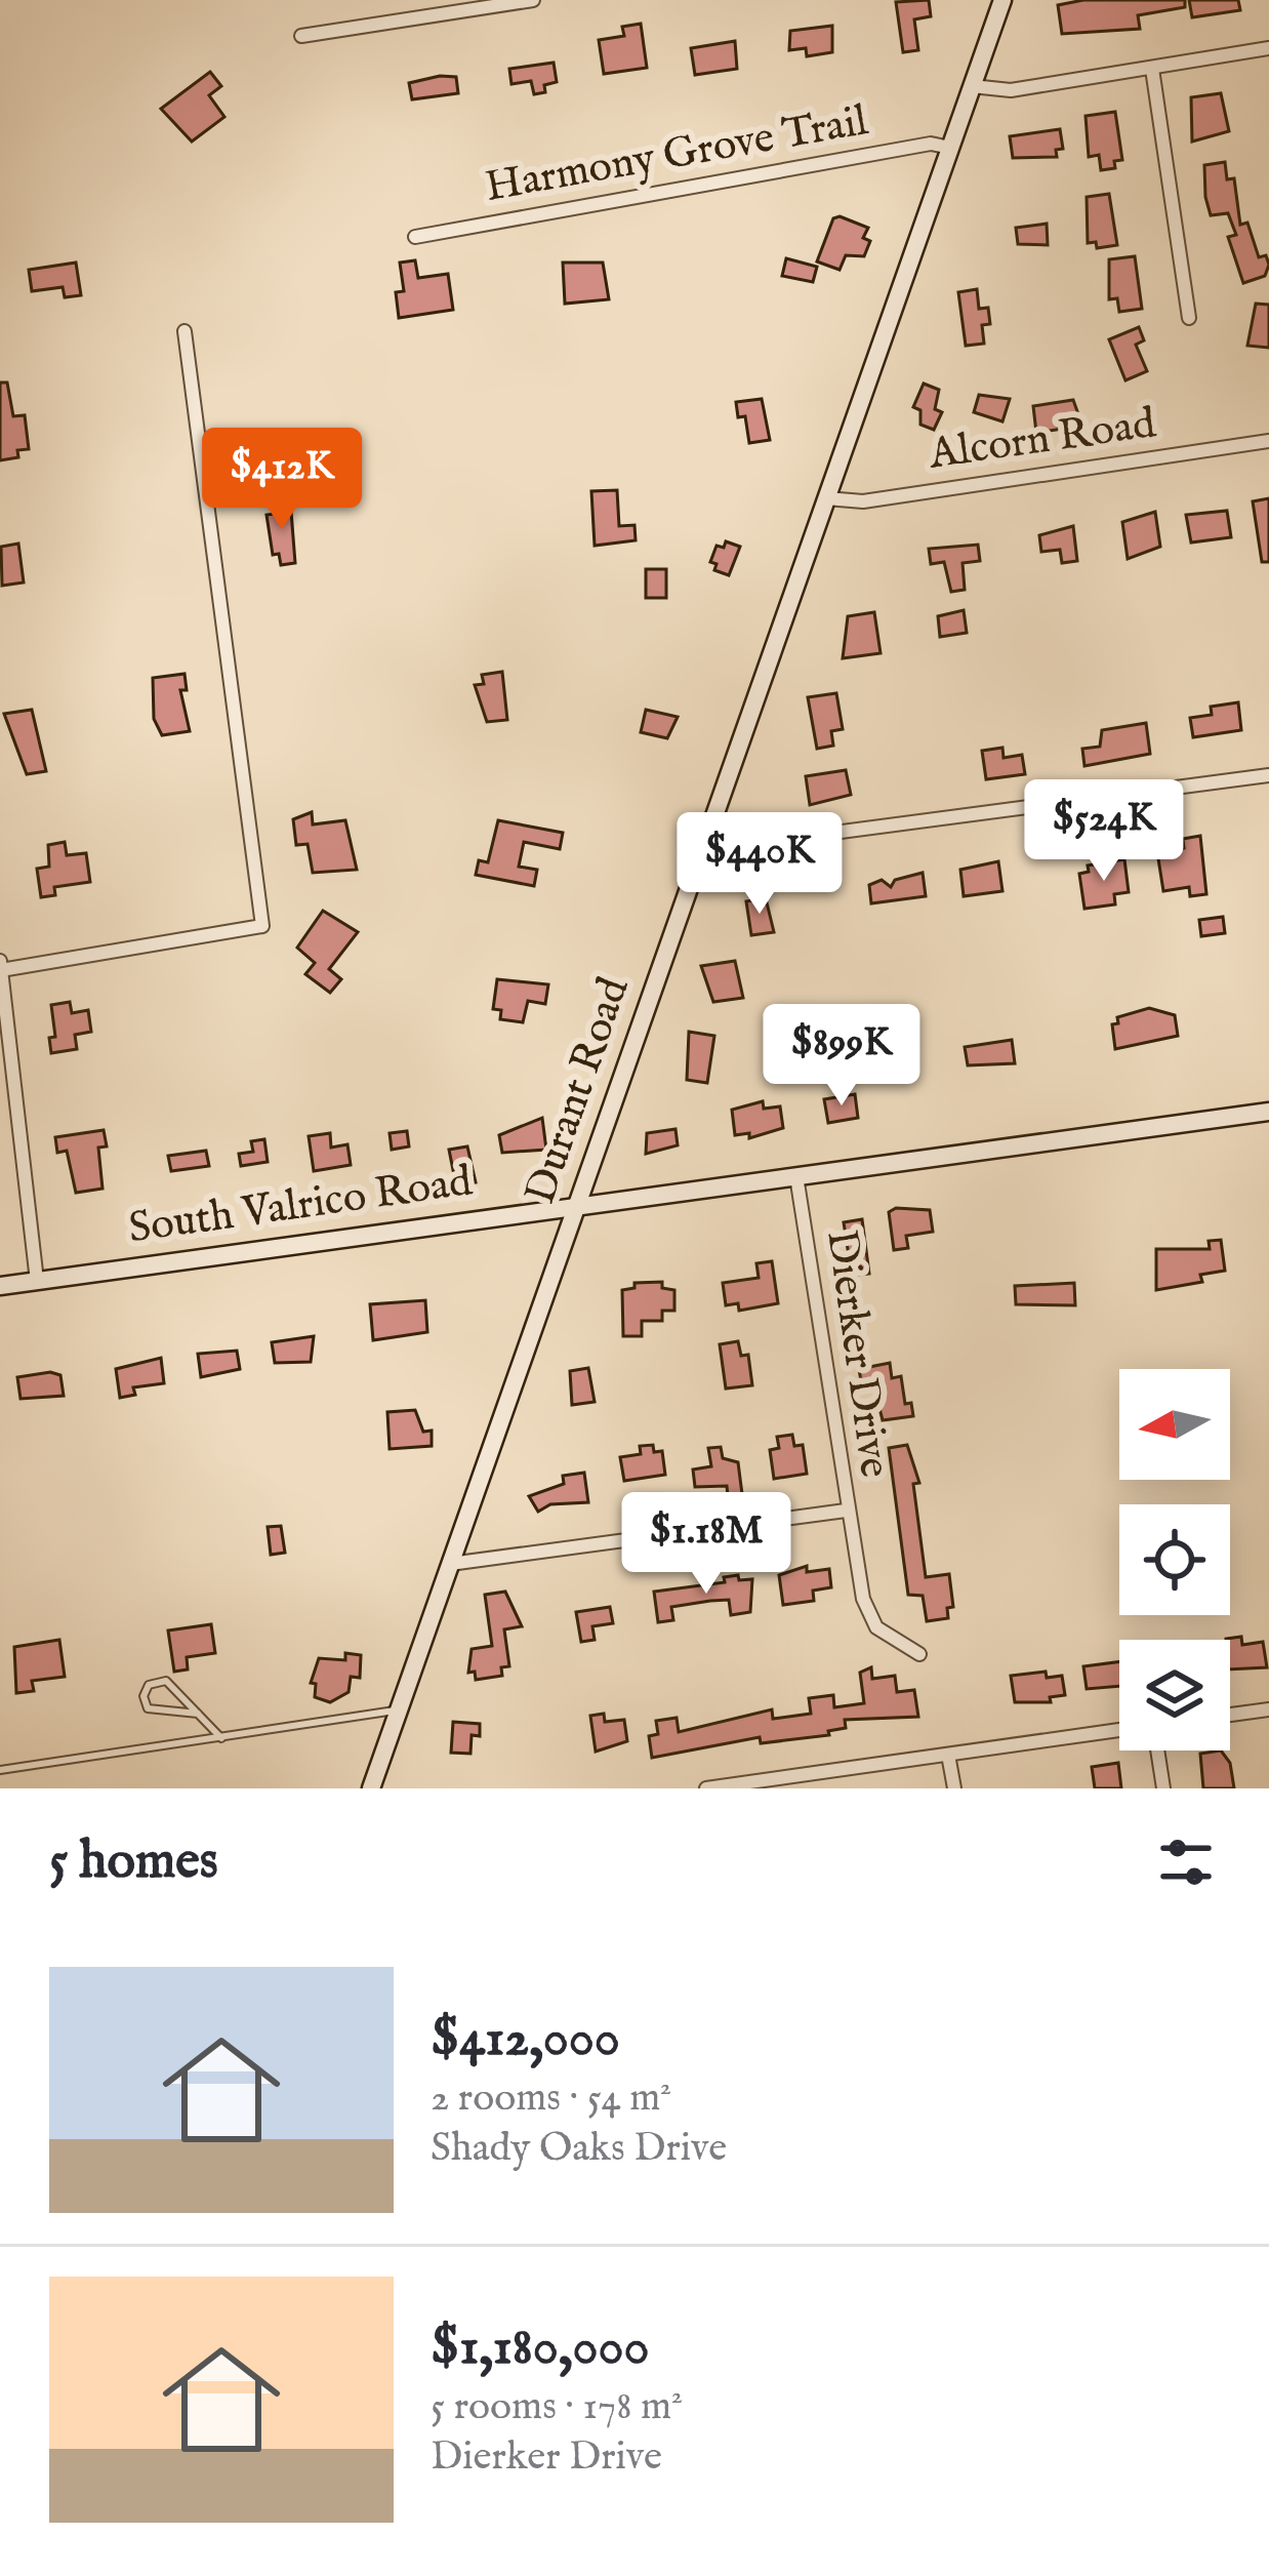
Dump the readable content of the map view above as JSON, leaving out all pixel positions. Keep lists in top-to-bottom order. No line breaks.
{"streets":{"street":["Harmony Grove Trail","Alcorn Road","Durant Road","South Valrico Road","Dierker Drive"]},"crossings":[["Harmony Grove Trail","Durant Road"],["Alcorn Road","Durant Road"],["Durant Road","South Valrico Road"],["Durant Road","Dierker Drive"],["South Valrico Road","Dierker Drive"]],"north":"left","page":{"price":["$412K","$524K","$440K","$899K","$1.18M"],"heading":"5 homes","list":[{"name":"$412,000","note":"2 rooms · 54 m² · Shady Oaks Drive"},{"name":"$1,180,000","note":"5 rooms · 178 m² · Dierker Drive"}]}}
